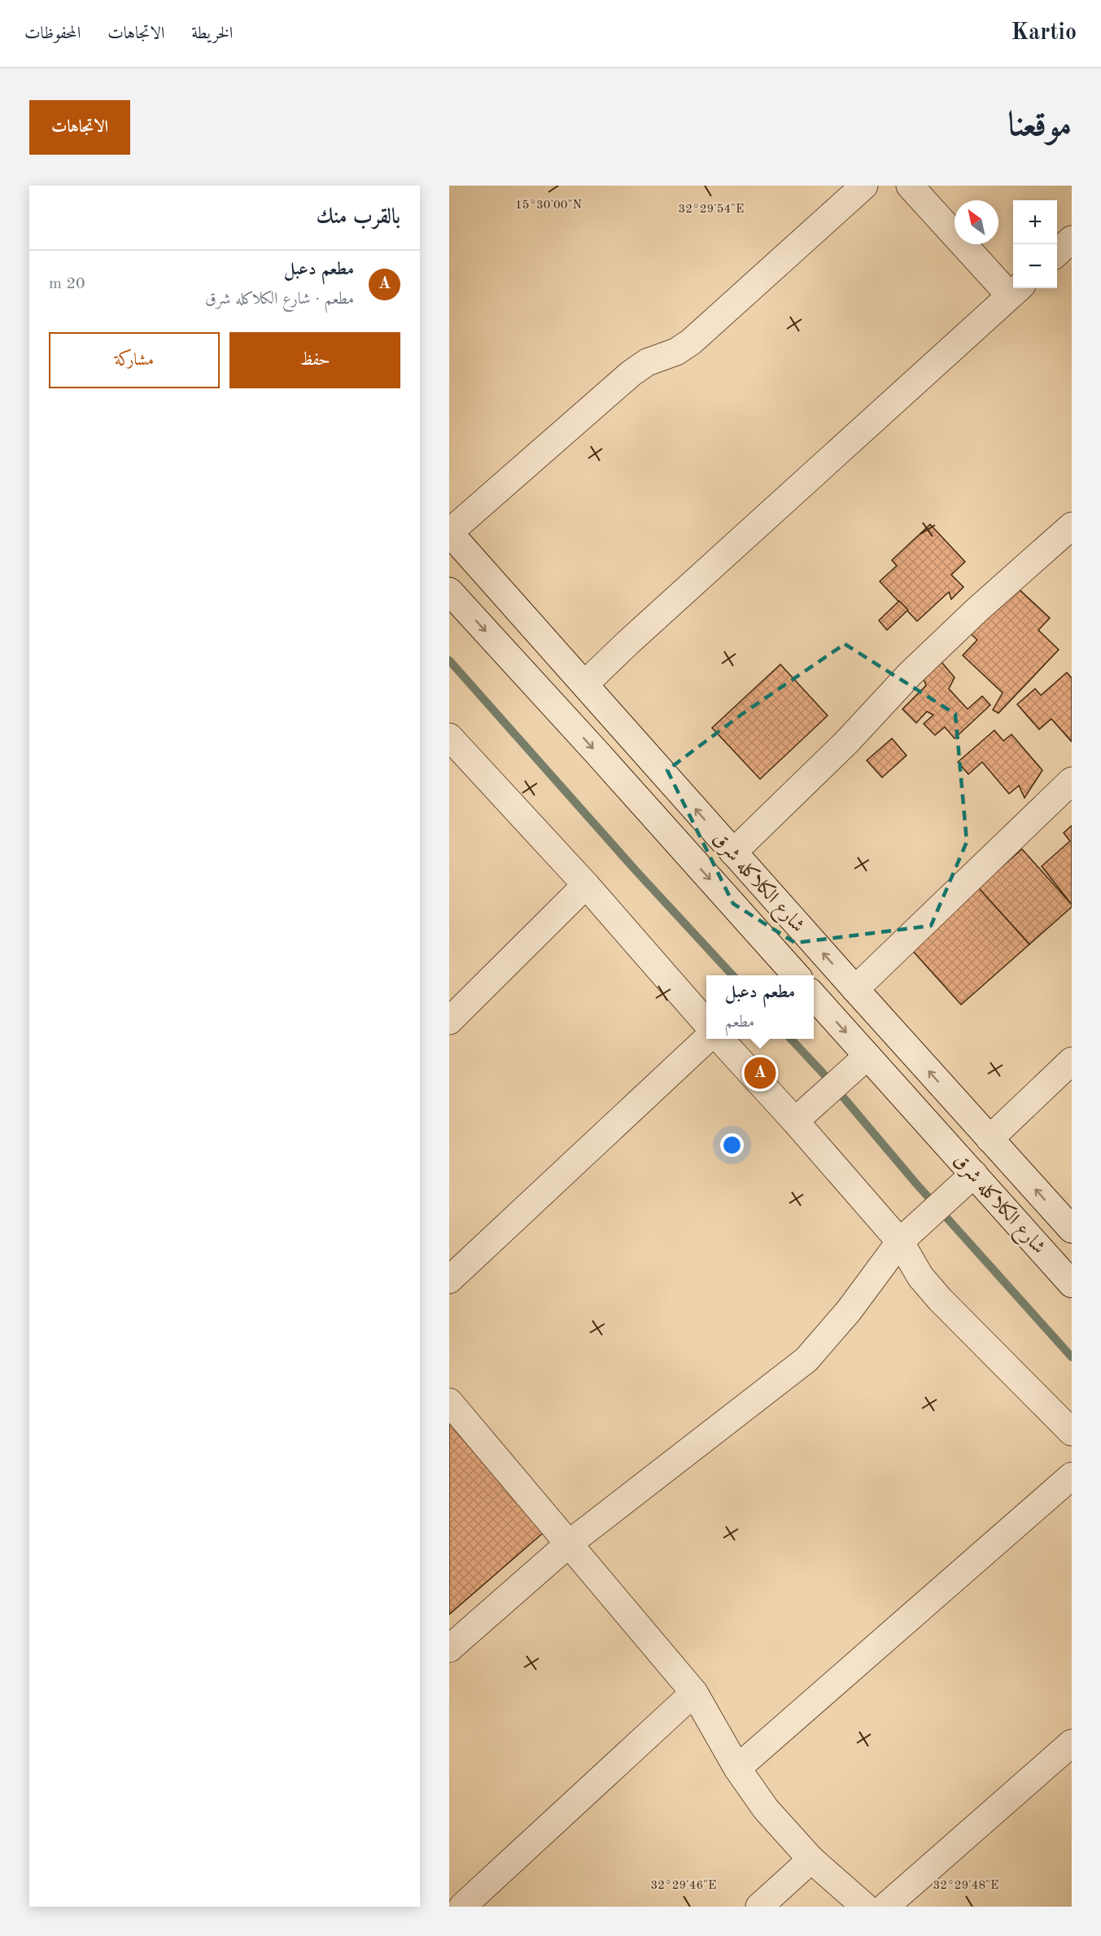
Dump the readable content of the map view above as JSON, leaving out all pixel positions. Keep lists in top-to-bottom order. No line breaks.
{"streets":{"street":["شارع الكلاكله شرق"]},"north":"top left","page":{"header":"Kartio","nav":["الخريطة","الاتجاهات","المحفوظات"],"title":"موقعنا","buttons":["الاتجاهات",["حفظ","مشاركة"]],"heading":"بالقرب منك","map_buttons":["+","−"],"list":[{"mark":"A","name":"مطعم دعبل","note":"مطعم · شارع الكلاكله شرق","value":"20 m"}],"popup":["مطعم دعبل","مطعم"],"pins":"A"},"coordinates":["15°30'00\"N","32°29'54\"E","32°29'46\"E","32°29'48\"E"]}
